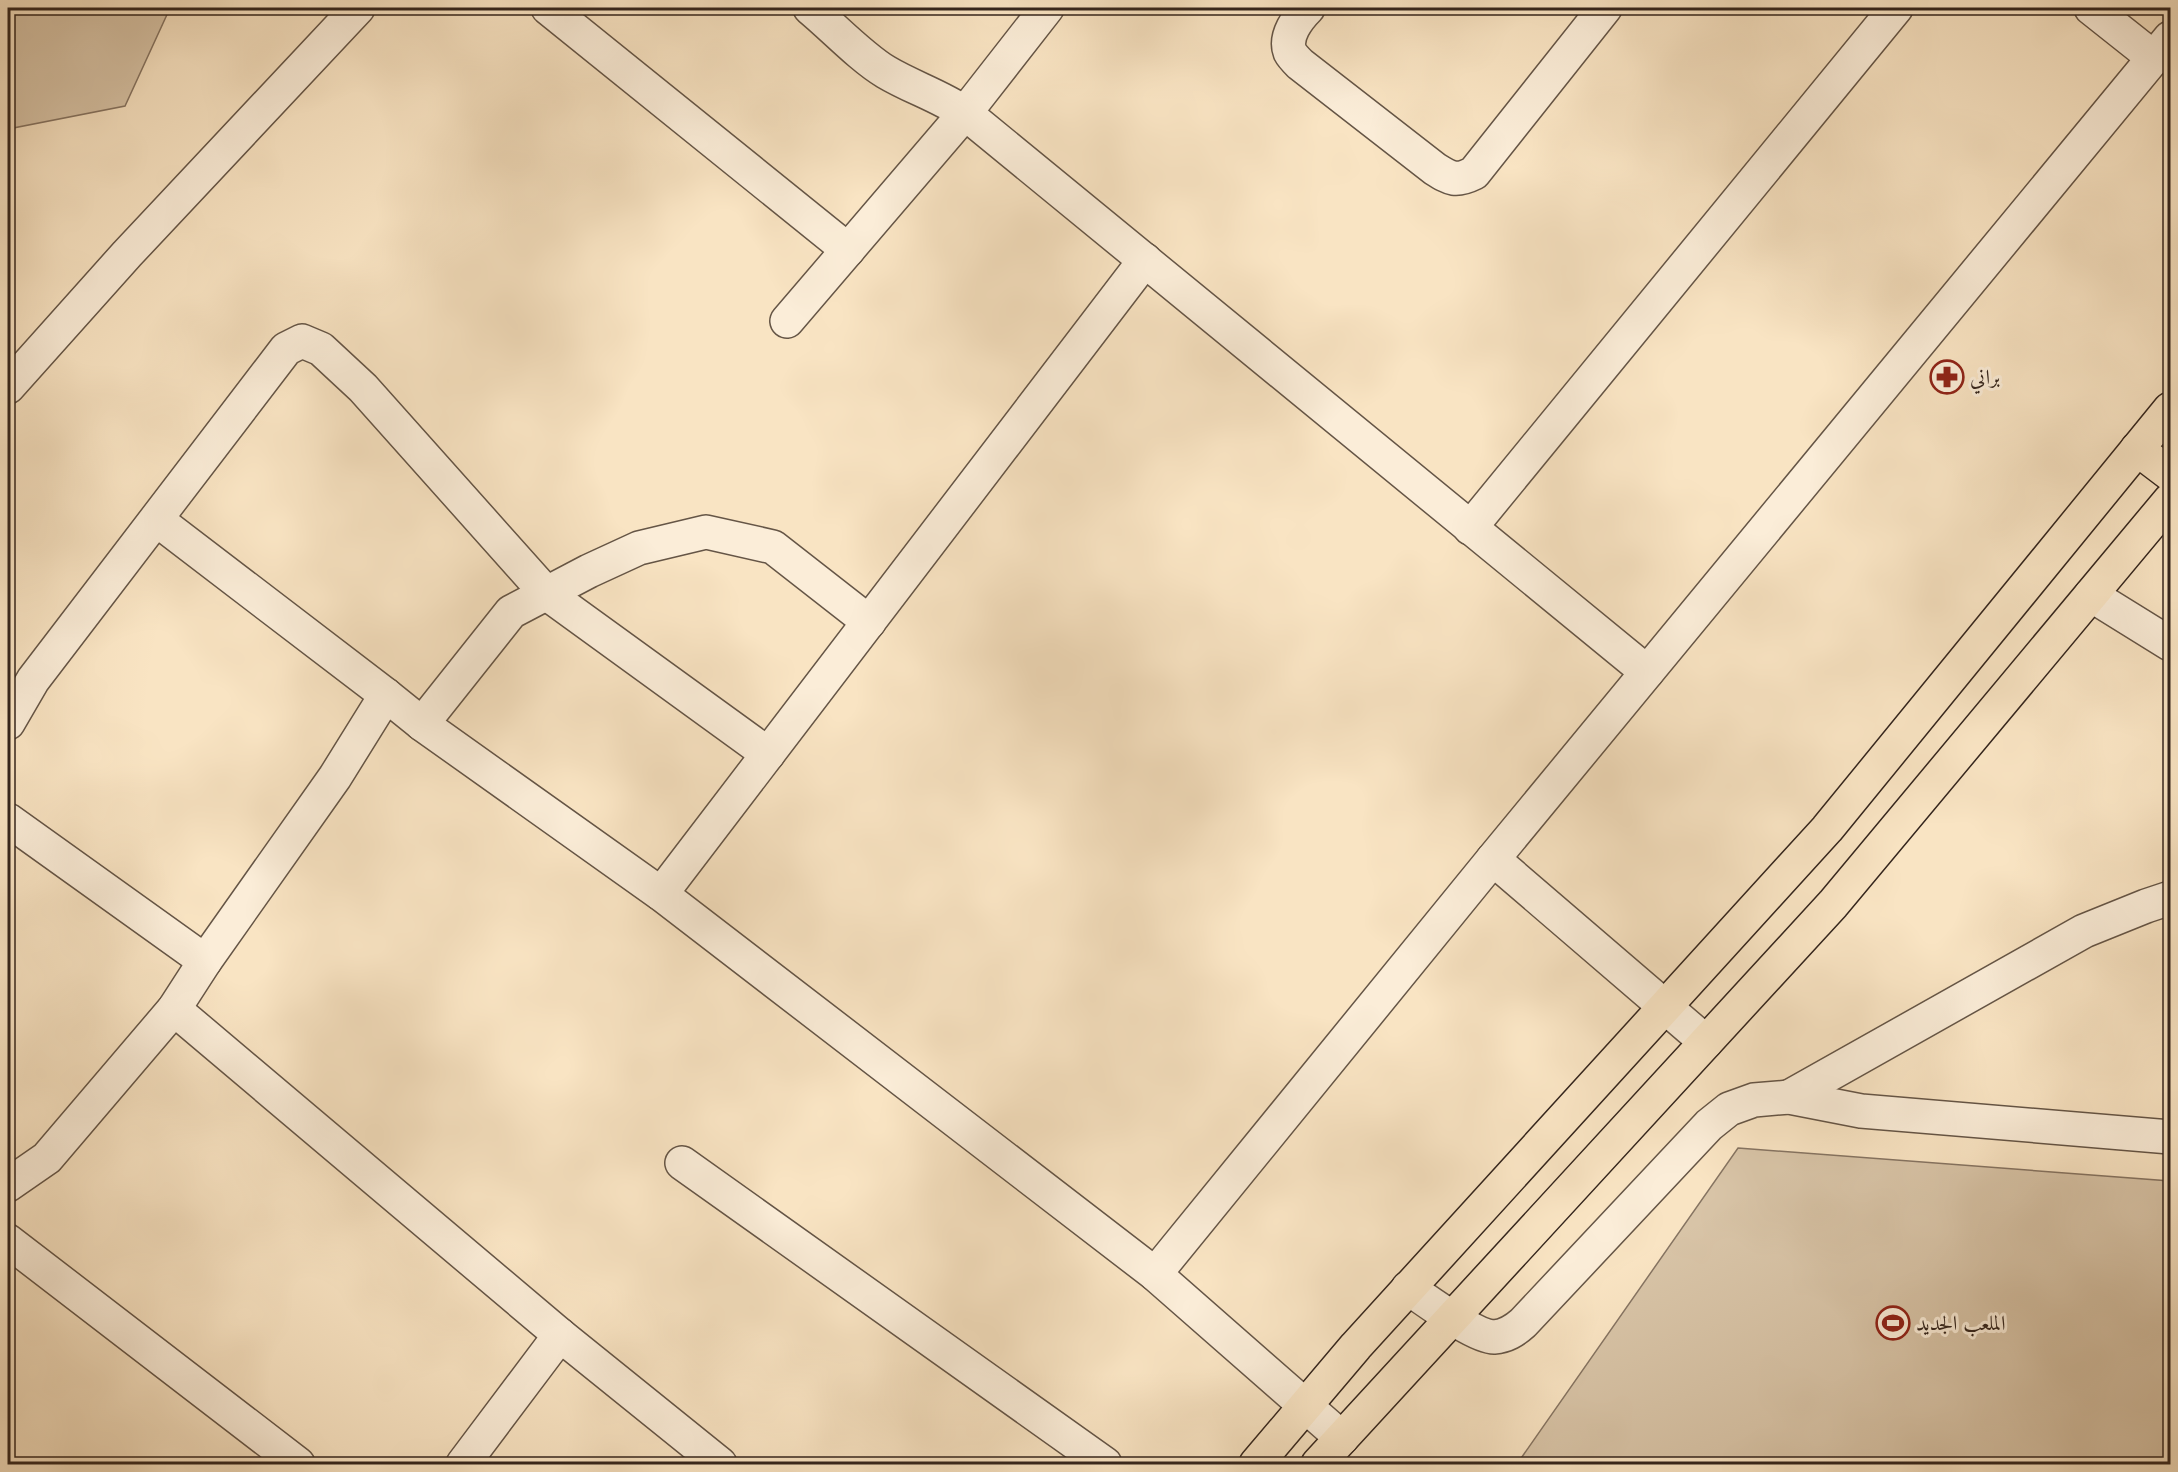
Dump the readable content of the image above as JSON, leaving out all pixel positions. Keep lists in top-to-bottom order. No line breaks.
{"places":{"pharmacy":["براني"],"sports":["الملعب الجديد"]}}
